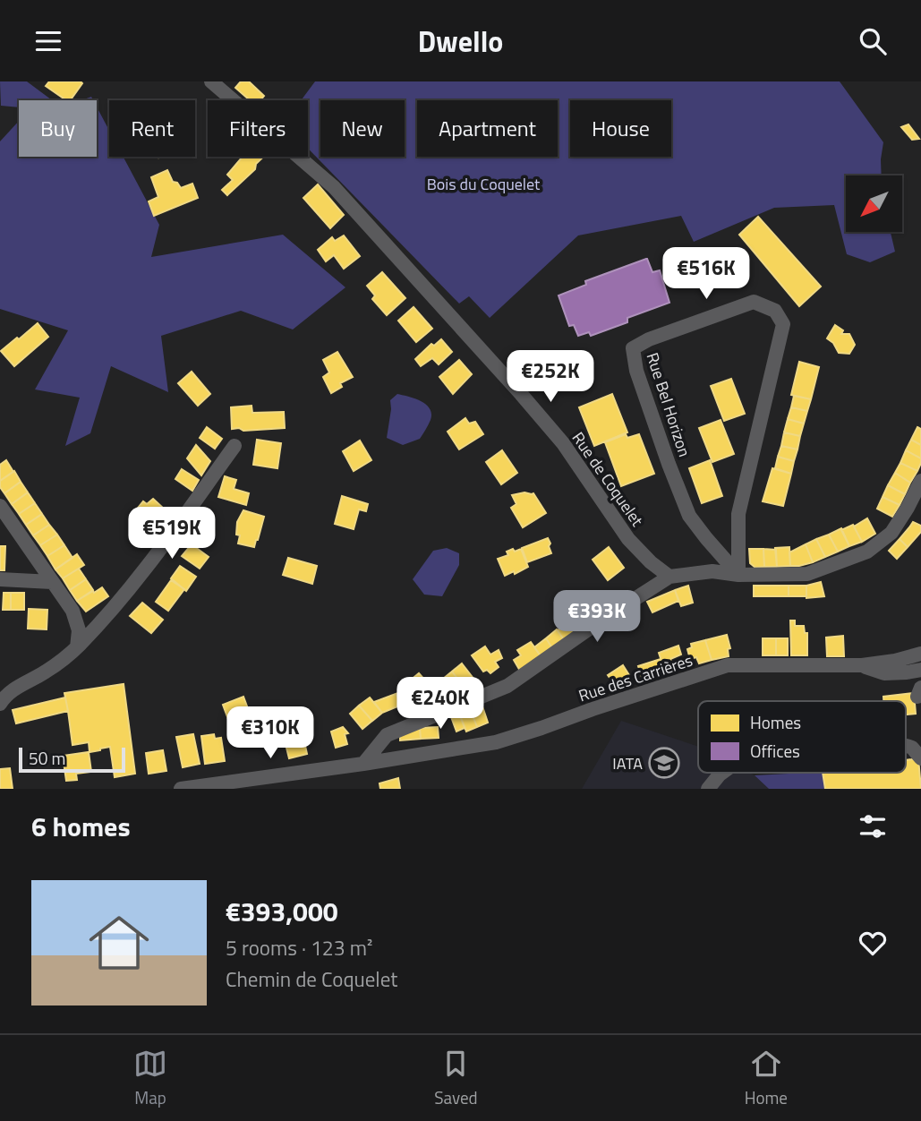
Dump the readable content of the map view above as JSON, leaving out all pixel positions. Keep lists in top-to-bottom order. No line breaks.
{"streets":{"street":["Rue Bel Horizon","Rue de Coquelet","Rue des Carrières"]},"parks":["Bois du Coquelet"],"places":{"school or university":["IATA"]},"legend":["Homes","Offices"],"scale_bar":"50 m","north":"bottom left","page":{"header":"Dwello","chip":["Buy","Rent","Filters","New","Apartment","House"],"price":["€516K","€252K","€519K","€393K","€240K","€310K"],"scale":"50 m","heading":"6 homes","list":[{"name":"€393,000","note":"5 rooms · 123 m² · Chemin de Coquelet"}],"tabs":["Map","Saved","Home"]}}
